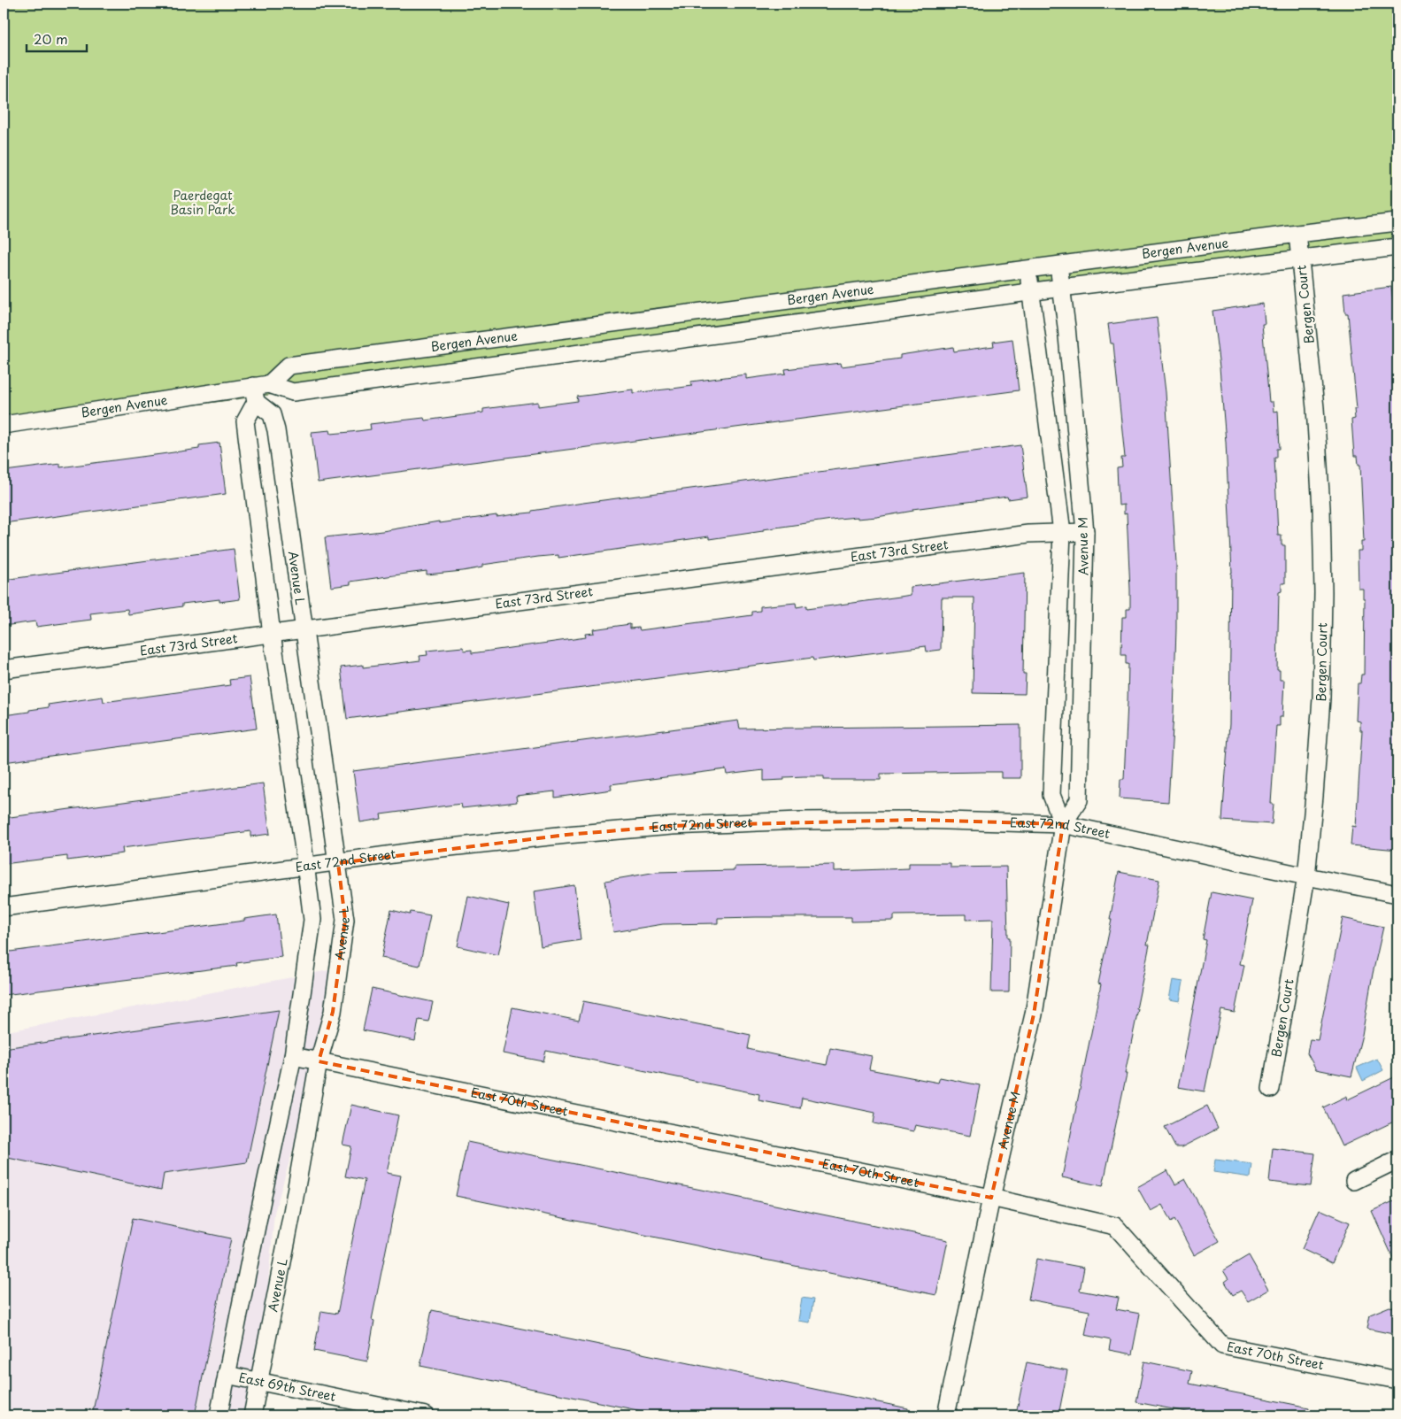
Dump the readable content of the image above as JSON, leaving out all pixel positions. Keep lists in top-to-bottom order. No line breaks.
{"streets":{"street":["Bergen Avenue","Bergen Court","Avenue M","East 73rd Street","Avenue L","East 72nd Street","East 70th Street","East 69th Street"]},"crossings":[["Bergen Avenue","Bergen Court"],["Bergen Avenue","Avenue M"],["Bergen Avenue","Avenue L"],["Bergen Court","East 72nd Street"],["Avenue M","East 73rd Street"],["Avenue M","East 72nd Street"],["Avenue M","East 70th Street"],["East 73rd Street","Avenue L"],["Avenue L","East 72nd Street"],["Avenue L","East 70th Street"],["Avenue L","East 69th Street"]],"parks":["Paerdegat Basin Park"],"scale_bar":"20 m"}
